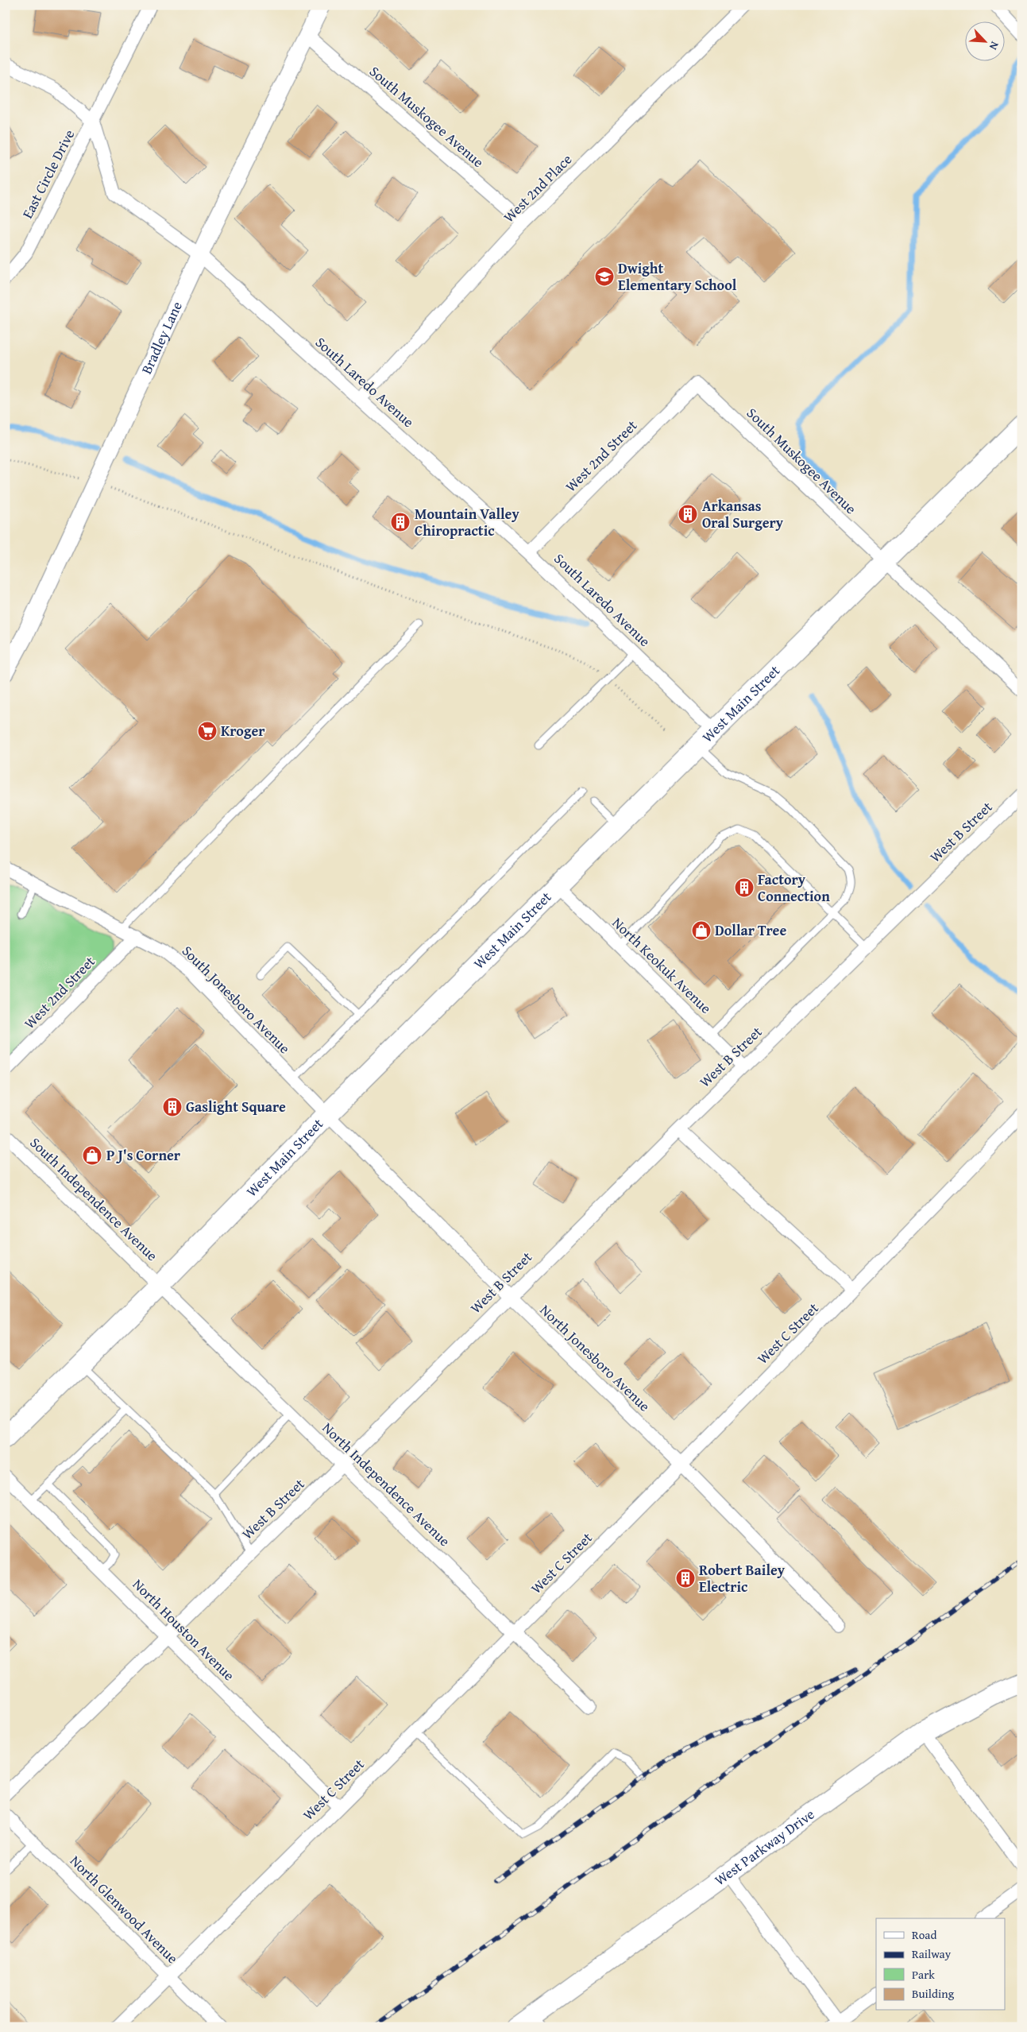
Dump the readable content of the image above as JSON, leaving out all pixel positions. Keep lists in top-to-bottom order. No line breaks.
{"streets":{"main road":["West Main Street","West Parkway Drive"],"street":["South Muskogee Avenue","East Circle Drive","West 2nd Place","Bradley Lane","South Laredo Avenue","West 2nd Street","West B Street","North Keokuk Avenue","South Jonesboro Avenue","South Independence Avenue","West C Street","North Jonesboro Avenue","North Independence Avenue","North Houston Avenue","North Glenwood Avenue"]},"crossings":[["South Muskogee Avenue","West 2nd Place"],["South Muskogee Avenue","Bradley Lane"],["South Muskogee Avenue","West 2nd Street"],["South Muskogee Avenue","West Main Street"],["East Circle Drive","South Laredo Avenue"],["West 2nd Place","South Laredo Avenue"],["Bradley Lane","South Laredo Avenue"],["South Laredo Avenue","West 2nd Street"],["South Laredo Avenue","West Main Street"],["West 2nd Street","South Jonesboro Avenue"],["West Main Street","North Keokuk Avenue"],["West Main Street","South Jonesboro Avenue"],["West Main Street","South Independence Avenue"],["West Main Street","North Jonesboro Avenue"],["West Main Street","North Independence Avenue"],["West B Street","North Keokuk Avenue"],["West B Street","North Jonesboro Avenue"],["West B Street","North Independence Avenue"],["West B Street","North Houston Avenue"],["South Jonesboro Avenue","North Jonesboro Avenue"],["South Independence Avenue","North Independence Avenue"],["West C Street","North Jonesboro Avenue"],["West C Street","North Independence Avenue"],["West C Street","North Houston Avenue"],["West C Street","North Glenwood Avenue"]],"places":{"school or university":["Dwight Elementary School"],"building":["Arkansas Oral Surgery","Mountain Valley Chiropractic","Factory Connection","Gaslight Square","Robert Bailey Electric"],"supermarket":["Kroger"],"shop":["Dollar Tree","P J's Corner"]},"legend":["Road","Railway","Park","Building"],"north":"bottom right"}
